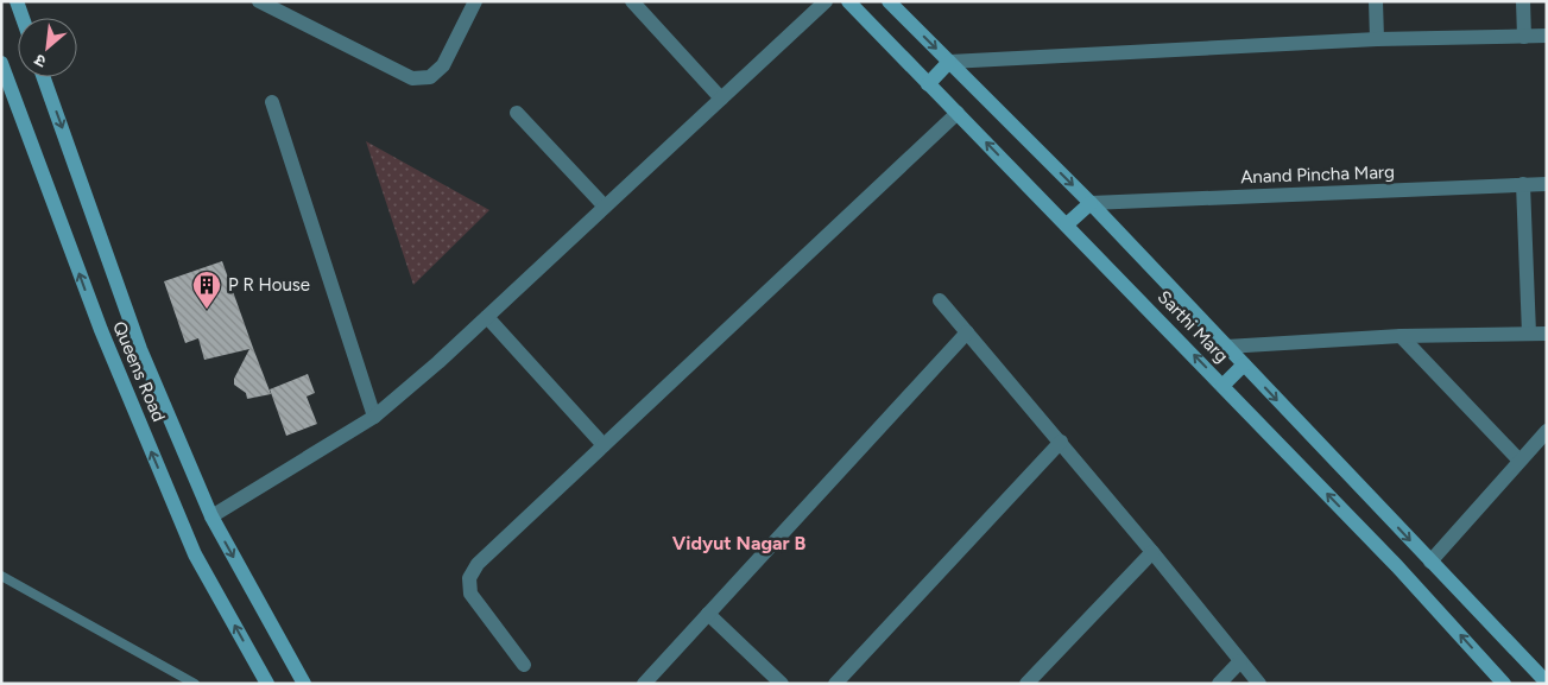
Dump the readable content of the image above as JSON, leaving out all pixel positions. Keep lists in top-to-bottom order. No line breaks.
{"streets":{"street":["Anand Pincha Marg","Sarthi Marg","Queens Road"]},"districts":["Vidyut Nagar B"],"places":{"building":["P R House"]},"north":"bottom left"}
